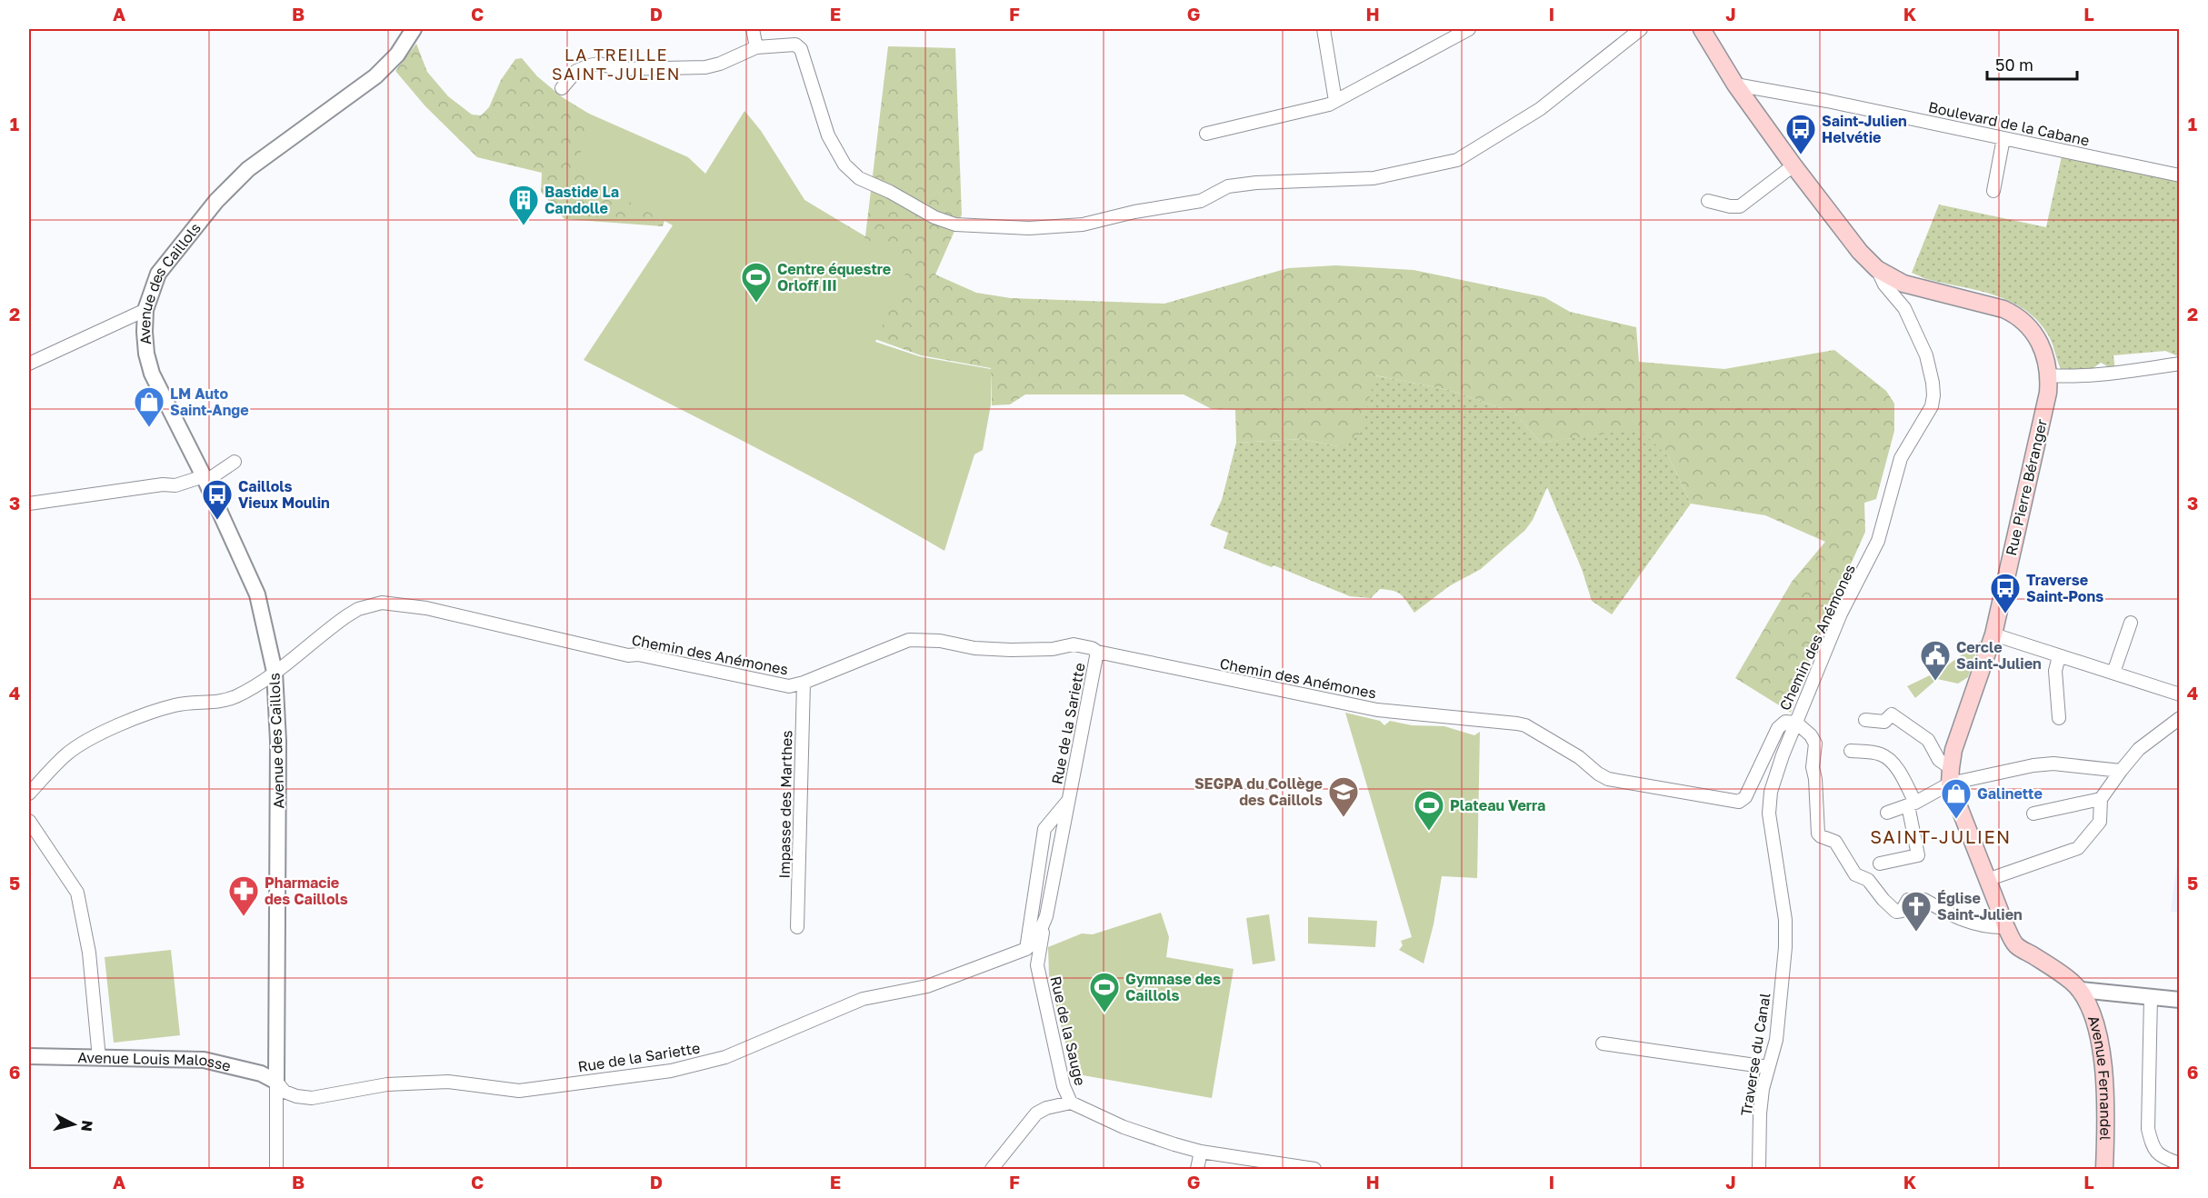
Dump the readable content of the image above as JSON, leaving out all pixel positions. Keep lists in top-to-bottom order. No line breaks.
{"streets":{"main road":["Rue Pierre Béranger","Avenue Fernandel"],"street":["Boulevard de la Cabane","Avenue des Caillols","Chemin des Anémones","Rue de la Sariette","Impasse des Marthes","Rue de la Sauge","Traverse du Canal","Avenue Louis Malosse"]},"crossings":[["Boulevard de la Cabane","Rue Pierre Béranger"],["Avenue des Caillols","Chemin des Anémones"],["Avenue des Caillols","Rue de la Sariette"],["Avenue des Caillols","Avenue Louis Malosse"],["Rue Pierre Béranger","Chemin des Anémones"],["Chemin des Anémones","Rue de la Sariette"],["Chemin des Anémones","Impasse des Marthes"],["Chemin des Anémones","Traverse du Canal"],["Rue de la Sariette","Rue de la Sauge"],["Rue de la Sariette","Avenue Louis Malosse"]],"districts":["LA TREILLE SAINT-JULIEN","SAINT-JULIEN"],"places":{"bus stop":["Saint-Julien Helvétie","Caillols Vieux Moulin","Traverse Saint-Pons"],"building":["Bastide La Candolle"],"sports":["Centre équestre Orloff III","Plateau Verra","Gymnase des Caillols"],"shop":["LM Auto Saint-Ange","Galinette"],"public building":["Cercle Saint-Julien"],"school or university":["SEGPA du Collège des Caillols"],"pharmacy":["Pharmacie des Caillols"],"church":["Église Saint-Julien"]},"scale_bar":"50 m","north":"right","grid":{"columns":["A","B","C","D","E","F","G","H","I","J","K","L"],"rows":["1","2","3","4","5","6"]}}
